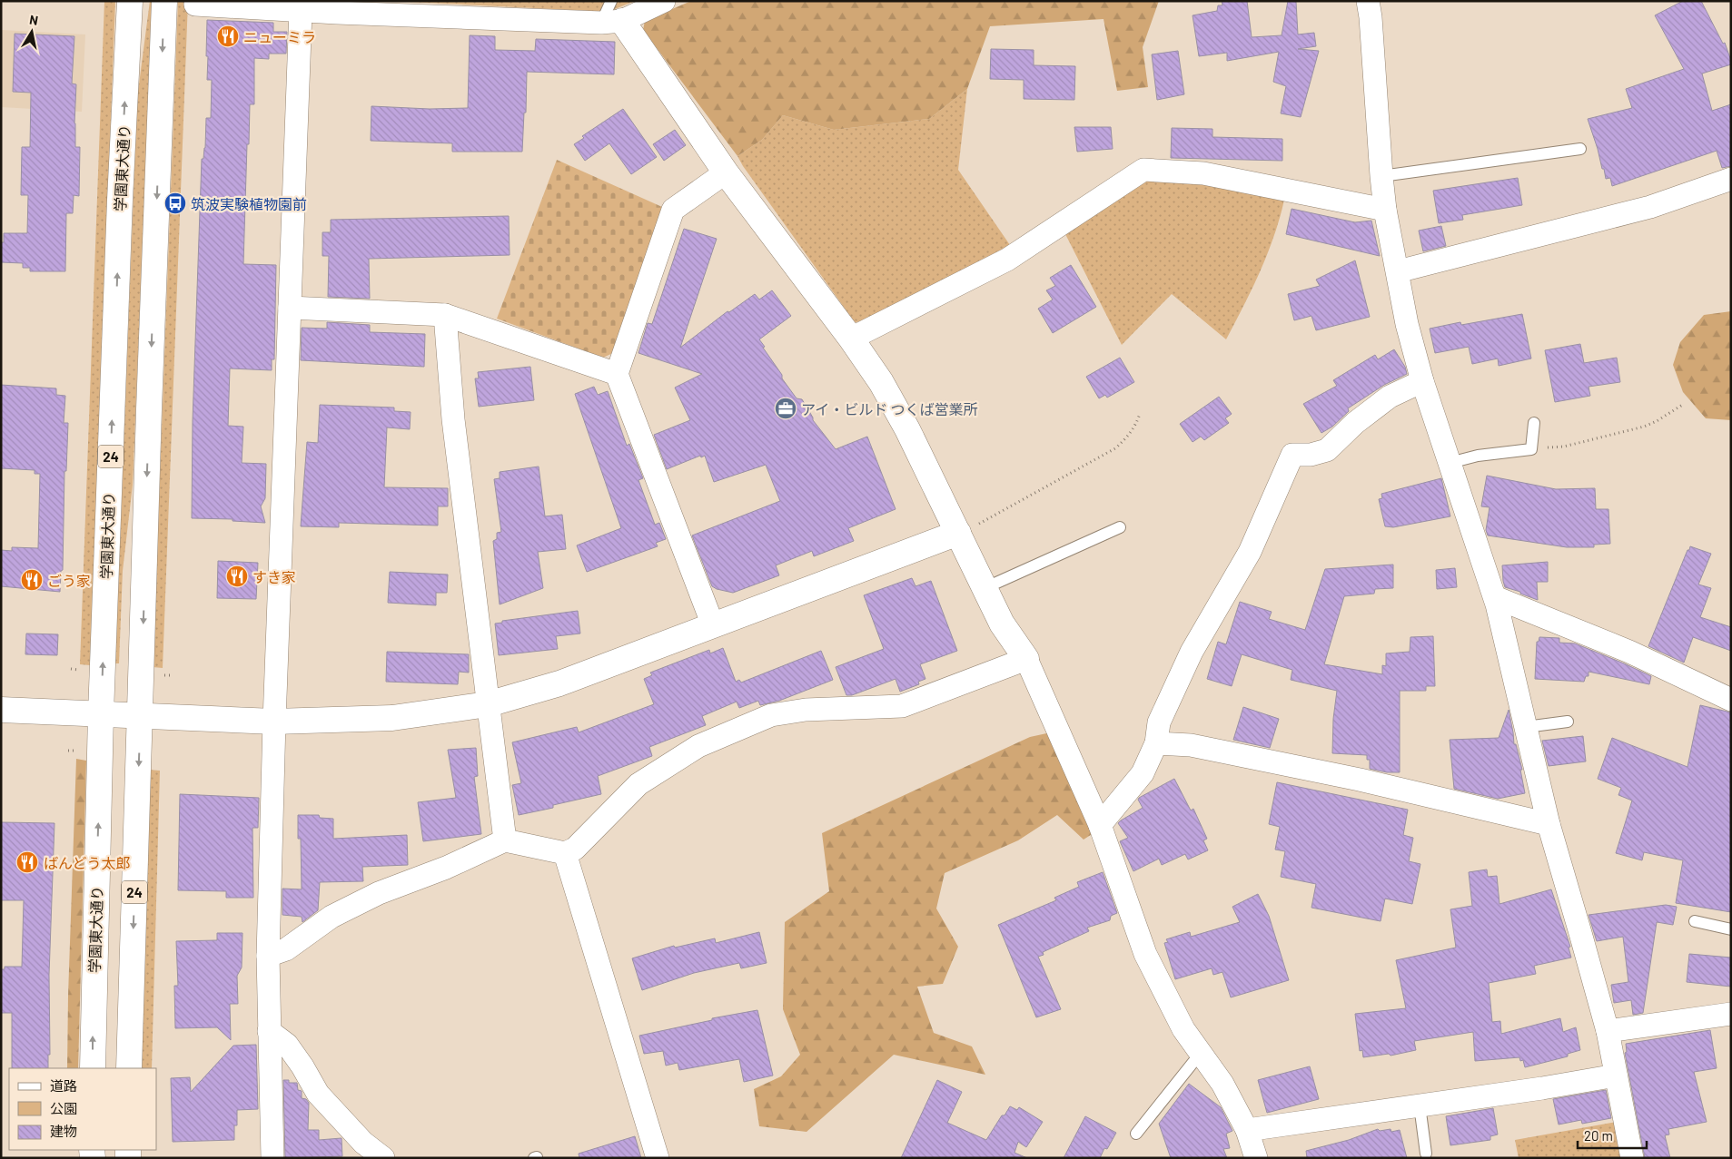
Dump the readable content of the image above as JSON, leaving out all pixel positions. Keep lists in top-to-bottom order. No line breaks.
{"streets":{"main road":["学園東大通り","24"]},"places":{"restaurant":["ニューミラ","すき家","ごう家","ばんどう太郎"],"bus stop":["筑波実験植物園前"],"office":["アイ・ビルド つくば営業所"]},"legend":["道路","公園","建物"],"scale_bar":"20 m","north":"top"}
